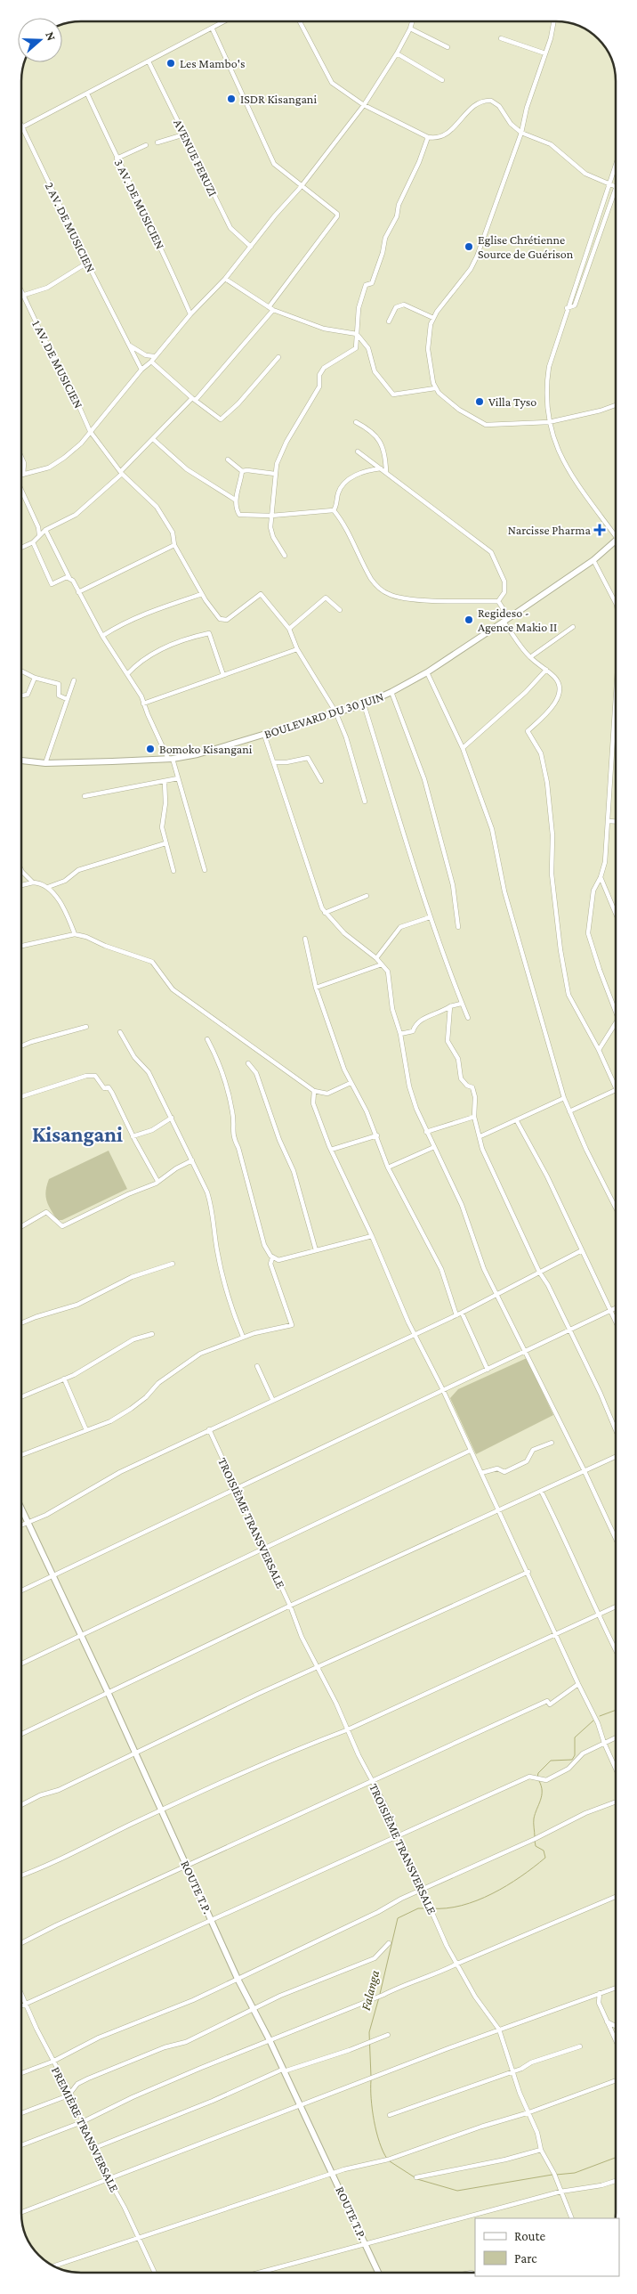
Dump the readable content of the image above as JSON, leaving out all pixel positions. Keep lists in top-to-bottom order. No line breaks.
{"streets":{"street":["AVENUE FERUZI","3 AV. DE MUSICIEN","2 AV. DE MUSICIEN","1 AV. DE MUSICIEN","BOULEVARD DU 30 JUIN","TROISIÈME TRANSVERSALE","ROUTE T.P.","PREMIÈRE TRANSVERSALE"]},"districts":["Kisangani"],"water":["Falanga"],"places":{"other":["Les Mambo's","ISDR Kisangani","Eglise Chrétienne Source de Guérison","Villa Tyso","Regideso - Agence Makio II","Bomoko Kisangani"],"health":["Narcisse Pharma"]},"legend":["Route","Parc"],"north":"right"}
